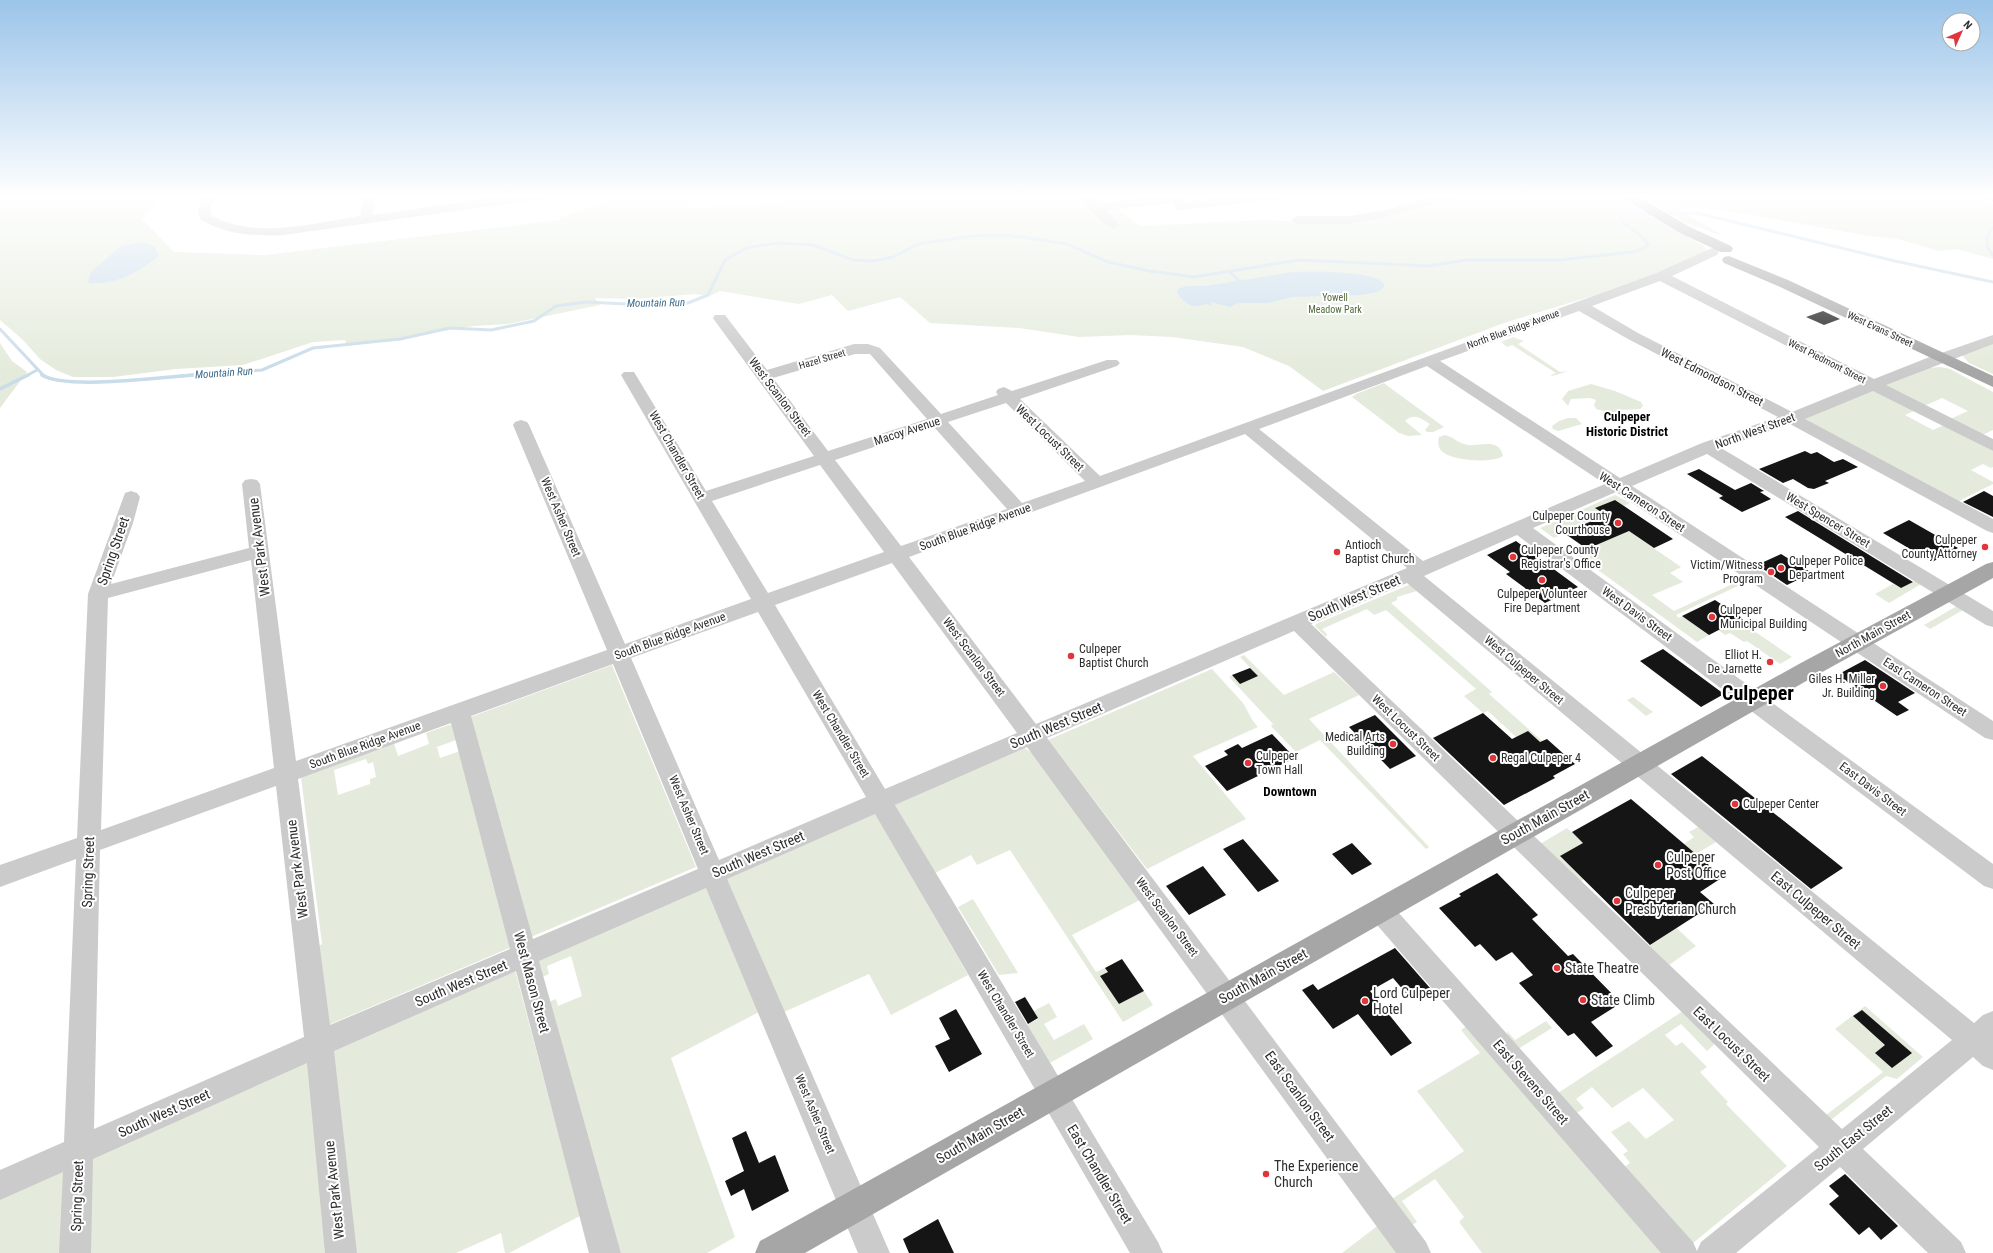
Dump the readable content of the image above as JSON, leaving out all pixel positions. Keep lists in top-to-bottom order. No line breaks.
{"streets":{"main road":["West Evans Street","North Main Street","South Main Street"],"street":["North Blue Ridge Avenue","Hazel Street","West Piedmont Street","West Edmondson Street","West Scanlon Street","Macoy Avenue","North West Street","West Locust Street","West Chandler Street","West Cameron Street","West Asher Street","West Spencer Street","South Blue Ridge Avenue","West Park Avenue","Spring Street","South West Street","West Davis Street","West Culpeper Street","East Cameron Street","East Davis Street","East Culpeper Street","West Mason Street","East Locust Street","East Stevens Street","East Scanlon Street","South East Street","East Chandler Street"]},"crossings":[["North Blue Ridge Avenue","West Evans Street"],["North Blue Ridge Avenue","West Piedmont Street"],["North Blue Ridge Avenue","West Edmondson Street"],["North Blue Ridge Avenue","West Cameron Street"],["North Blue Ridge Avenue","South Blue Ridge Avenue"],["West Evans Street","North West Street"],["Hazel Street","West Scanlon Street"],["Hazel Street","Macoy Avenue"],["West Piedmont Street","North West Street"],["West Edmondson Street","North West Street"],["West Scanlon Street","Macoy Avenue"],["West Scanlon Street","South Blue Ridge Avenue"],["West Scanlon Street","South West Street"],["West Scanlon Street","South Main Street"],["West Scanlon Street","East Scanlon Street"],["Macoy Avenue","West Locust Street"],["Macoy Avenue","West Chandler Street"],["North West Street","West Cameron Street"],["North West Street","West Spencer Street"],["North West Street","South West Street"],["North West Street","West Davis Street"],["West Locust Street","South Blue Ridge Avenue"],["West Locust Street","South West Street"],["West Locust Street","South Main Street"],["West Locust Street","East Locust Street"],["West Chandler Street","South Blue Ridge Avenue"],["West Chandler Street","South West Street"],["West Chandler Street","South Main Street"],["West Chandler Street","East Chandler Street"],["West Cameron Street","North Main Street"],["West Cameron Street","East Cameron Street"],["West Asher Street","South Blue Ridge Avenue"],["West Asher Street","South West Street"],["West Asher Street","South Main Street"],["West Spencer Street","North Main Street"],["South Blue Ridge Avenue","West Park Avenue"],["South Blue Ridge Avenue","Spring Street"],["South Blue Ridge Avenue","West Culpeper Street"],["South Blue Ridge Avenue","West Mason Street"],["West Park Avenue","South West Street"],["Spring Street","South West Street"],["South West Street","West Davis Street"],["South West Street","West Culpeper Street"],["South West Street","West Mason Street"],["West Davis Street","North Main Street"],["West Davis Street","East Davis Street"],["West Davis Street","South Main Street"],["North Main Street","East Cameron Street"],["North Main Street","East Davis Street"],["North Main Street","South Main Street"],["West Culpeper Street","South Main Street"],["West Culpeper Street","East Culpeper Street"],["East Davis Street","South Main Street"],["South Main Street","East Culpeper Street"],["South Main Street","East Locust Street"],["South Main Street","East Stevens Street"],["South Main Street","East Scanlon Street"],["South Main Street","East Chandler Street"],["East Culpeper Street","South East Street"],["East Locust Street","South East Street"]],"districts":["Culpeper Historic District","Culpeper","Downtown"],"water":["Mountain Run"],"parks":["Yowell Meadow Park"],"places":["Culpeper County Courthouse","Culpeper County Attorney","Antioch Baptist Church","Culpeper County Registrar's Office","Culpeper Police Department","Victim/Witness Program","Culpeper Volunteer Fire Department","Culpeper Municipal Building","Culpeper Baptist Church","Elliot H. De Jarnette","Giles H. Miller Jr. Building","Medical Arts Building","Regal Culpeper 4","Culpeper Town Hall","Culpeper Center","Culpeper Post Office","Culpeper Presbyterian Church","State Theatre","State Climb","Lord Culpeper Hotel","The Experience Church"],"north":"top right"}
